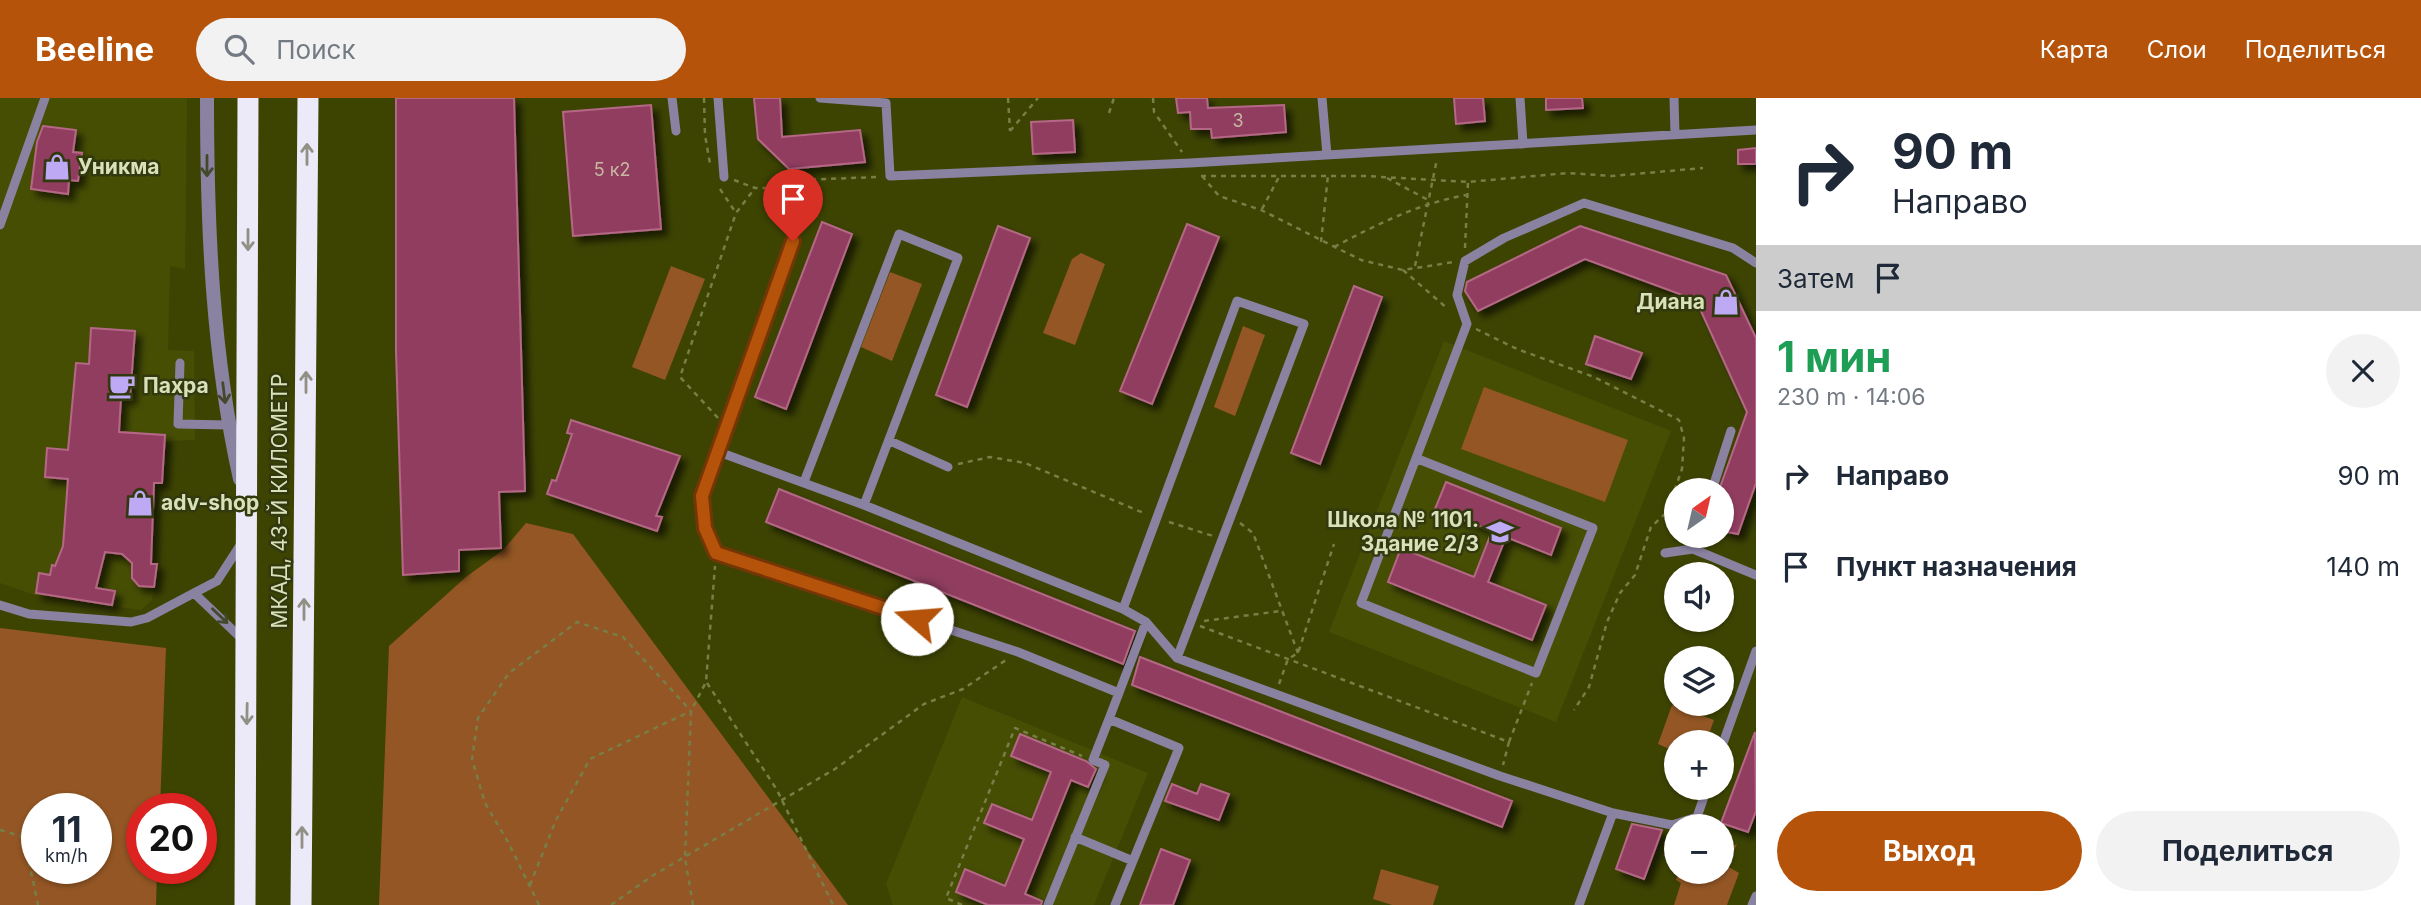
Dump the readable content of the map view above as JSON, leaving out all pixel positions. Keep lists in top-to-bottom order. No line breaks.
{"streets":{"highway":["МКАД, 43-Й КИЛОМЕТР"]},"places":{"shop":["Уникма","Диана","adv-shop"],"cafe":["Пахра"],"school or university":["Школа № 1101. Здание 2/3"]},"house_numbers":["3","5 к2"],"north":"top right","page":{"header":"Beeline","search":"Поиск","nav":["Карта","Слои","Поделиться"],"turn":["90 m","Направо"],"then":"Затем","heading":["1 мин","230 m · 14:06"],"list":[{"name":"Направо","value":"90 m"},{"name":"Пункт назначения","value":"140 m"}],"map_buttons":["+","−"],"speed":"11 km/h","limit":"20","buttons":["Выход","Поделиться"]}}
